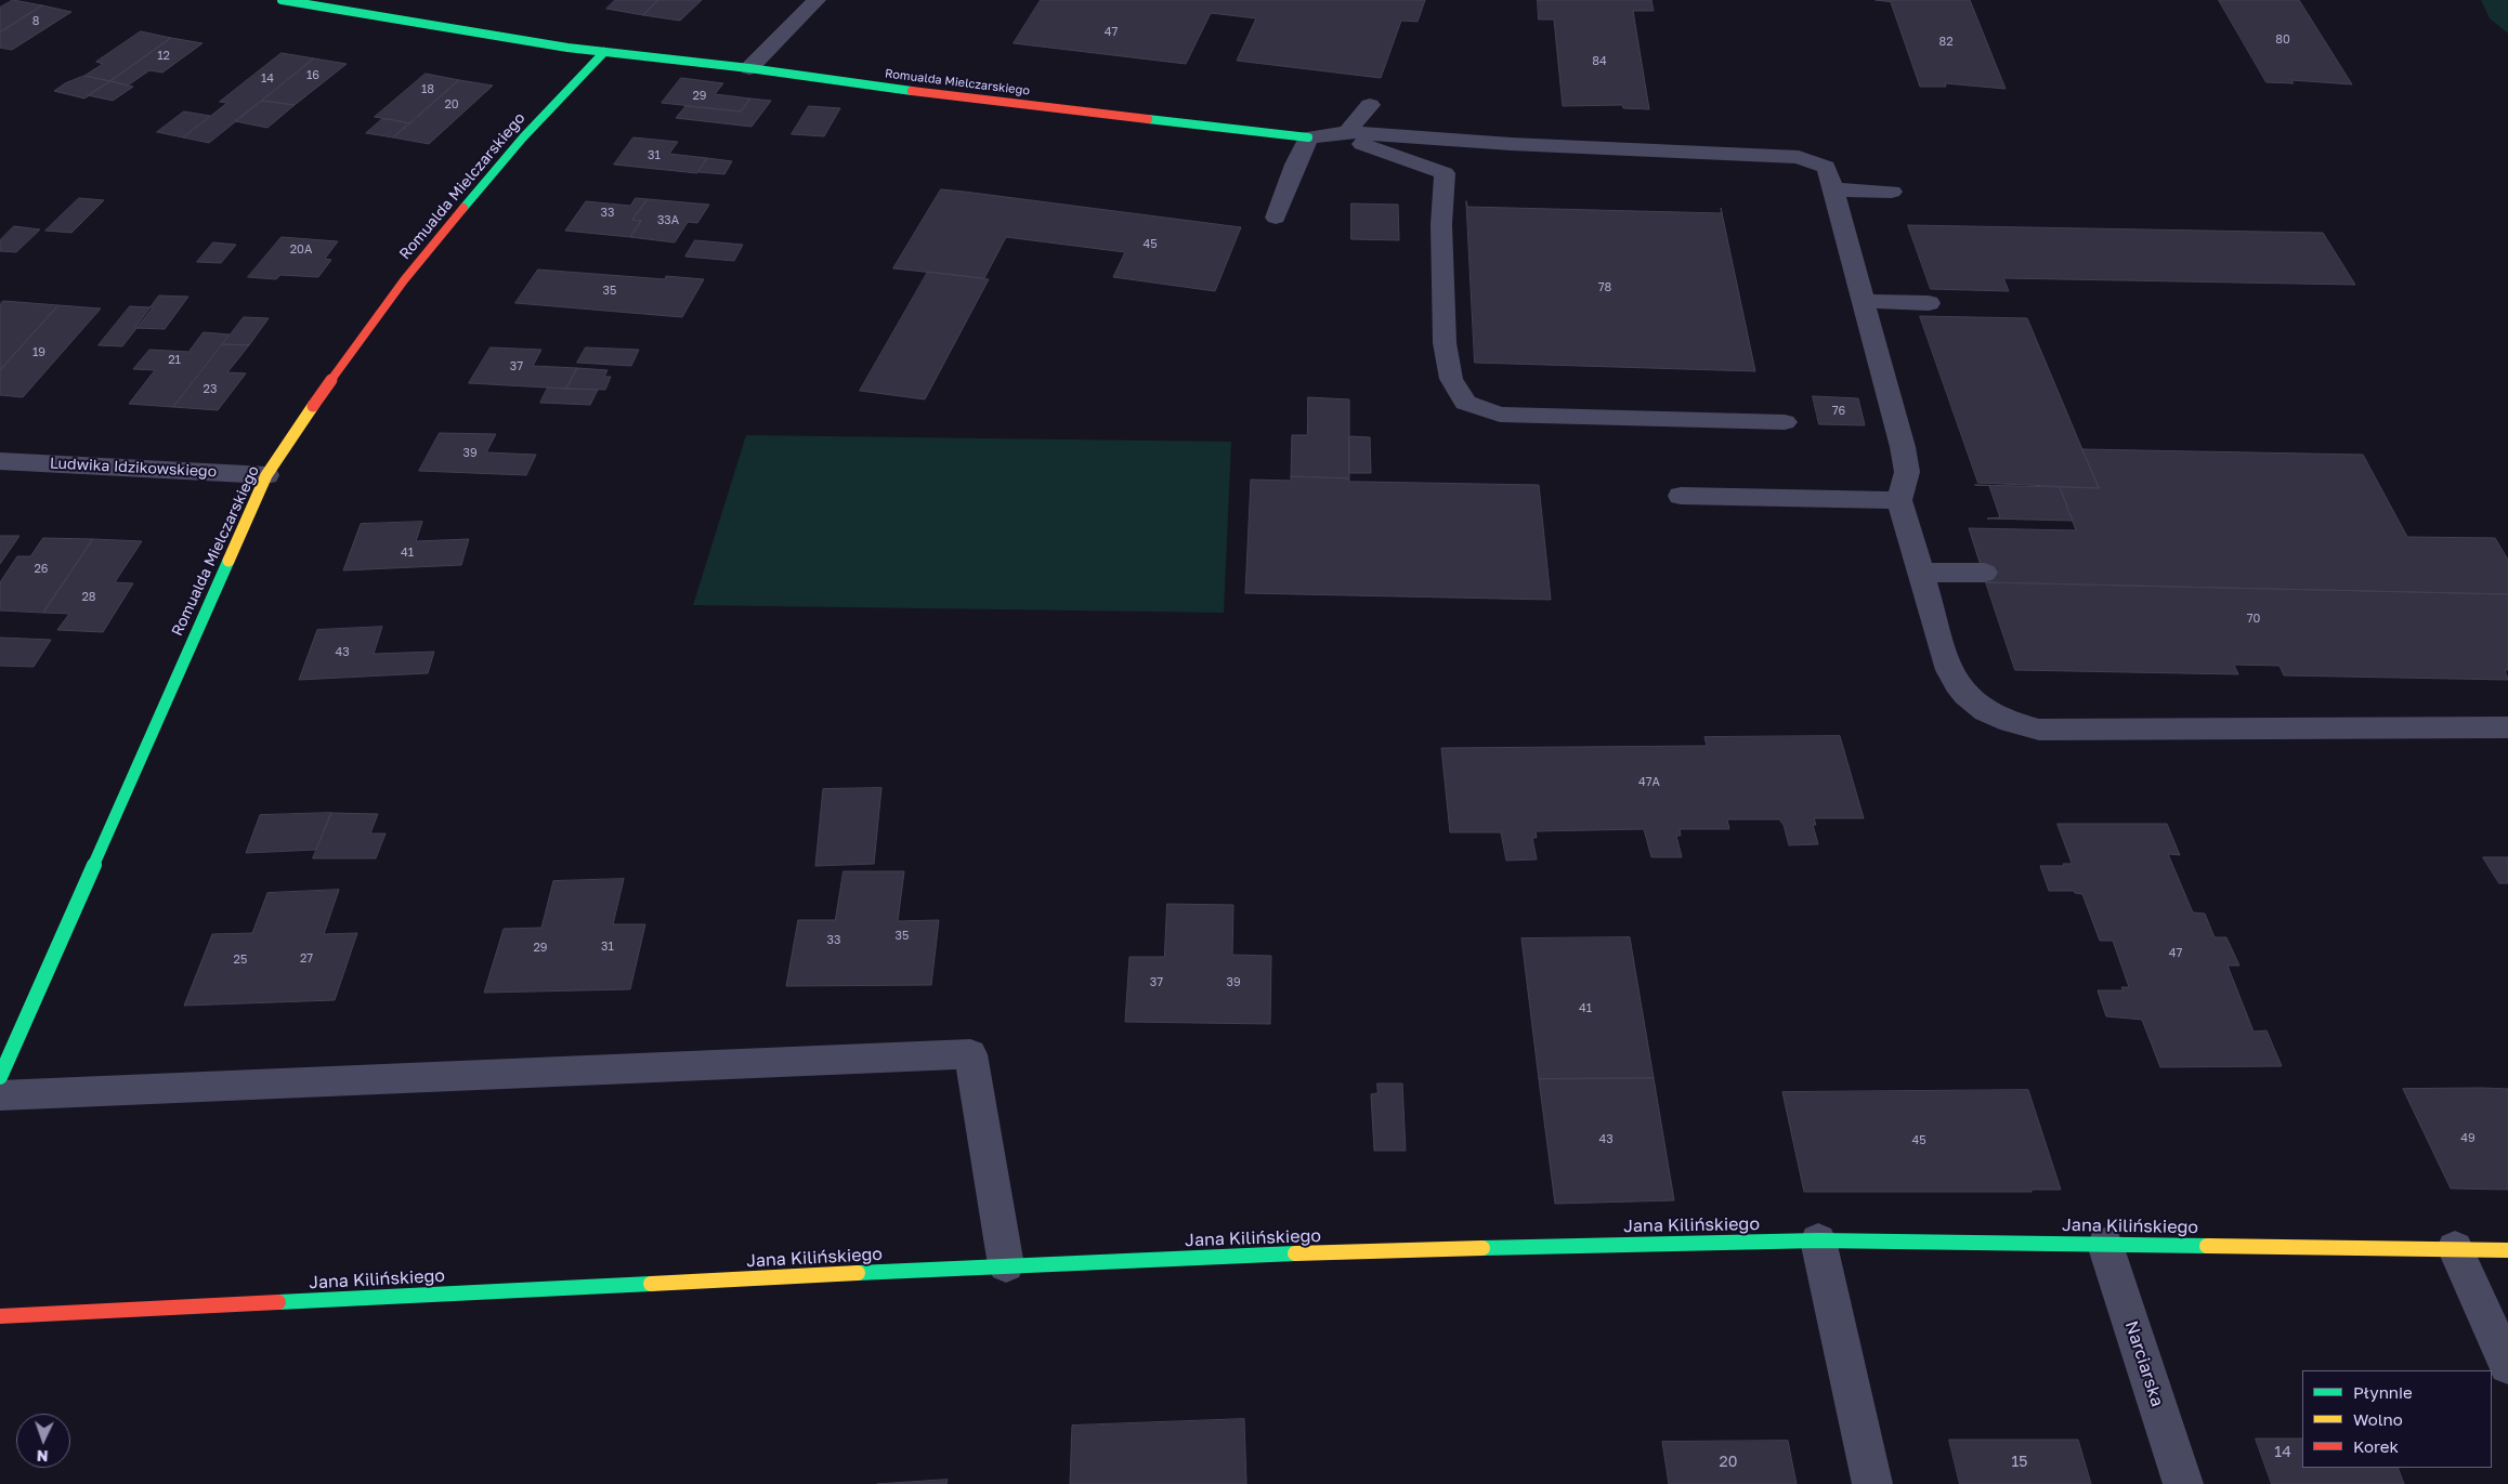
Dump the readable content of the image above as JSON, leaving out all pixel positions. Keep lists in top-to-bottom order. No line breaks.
{"streets":{"street":["Romualda Mielczarskiego","Ludwika Idzikowskiego","Jana Kilińskiego","Narciarska"]},"crossings":[["Romualda Mielczarskiego","Ludwika Idzikowskiego"],["Jana Kilińskiego","Narciarska"]],"house_numbers":["8","47","80","82","12","84","16","14","18","29","20","31","33","33A","45","20A","78","35","19","21","37","23","76","39","41","26","28","70","43","47A","35","33","31","29","47","27","25","37","39","41","49","43","45","14","20","15"],"legend":["Płynnie","Wolno","Korek"],"north":"bottom"}
